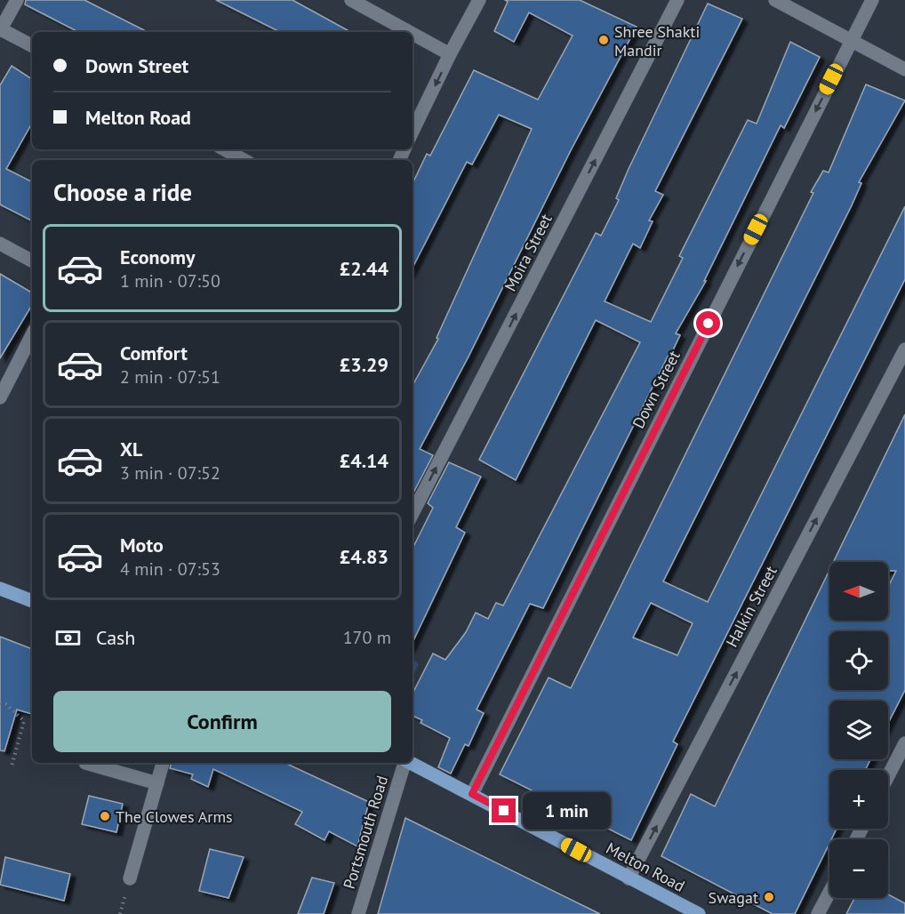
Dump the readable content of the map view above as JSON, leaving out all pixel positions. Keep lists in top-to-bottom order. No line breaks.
{"streets":{"main road":["Melton Road"],"street":["Moira Street","Down Street","Halkin Street","Portsmouth Road"]},"crossings":[["Down Street","Melton Road"],["Halkin Street","Melton Road"]],"one_way":["Moira Street","Down Street","Halkin Street"],"places":["Shree Shakti Mandir","The Clowes Arms","Swagat"],"north":"left","page":{"banner":["Down Street","Melton Road"],"heading":"Choose a ride","list":[{"name":"Economy","note":"1 min · 07:50","value":"£2.44"},{"name":"Comfort","note":"2 min · 07:51","value":"£3.29"},{"name":"XL","note":"3 min · 07:52","value":"£4.14"},{"name":"Moto","note":"4 min · 07:53","value":"£4.83"}],"map_buttons":["+","−"],"pay":["Cash","170 m"],"buttons":"Confirm","bubble":"1 min"}}
